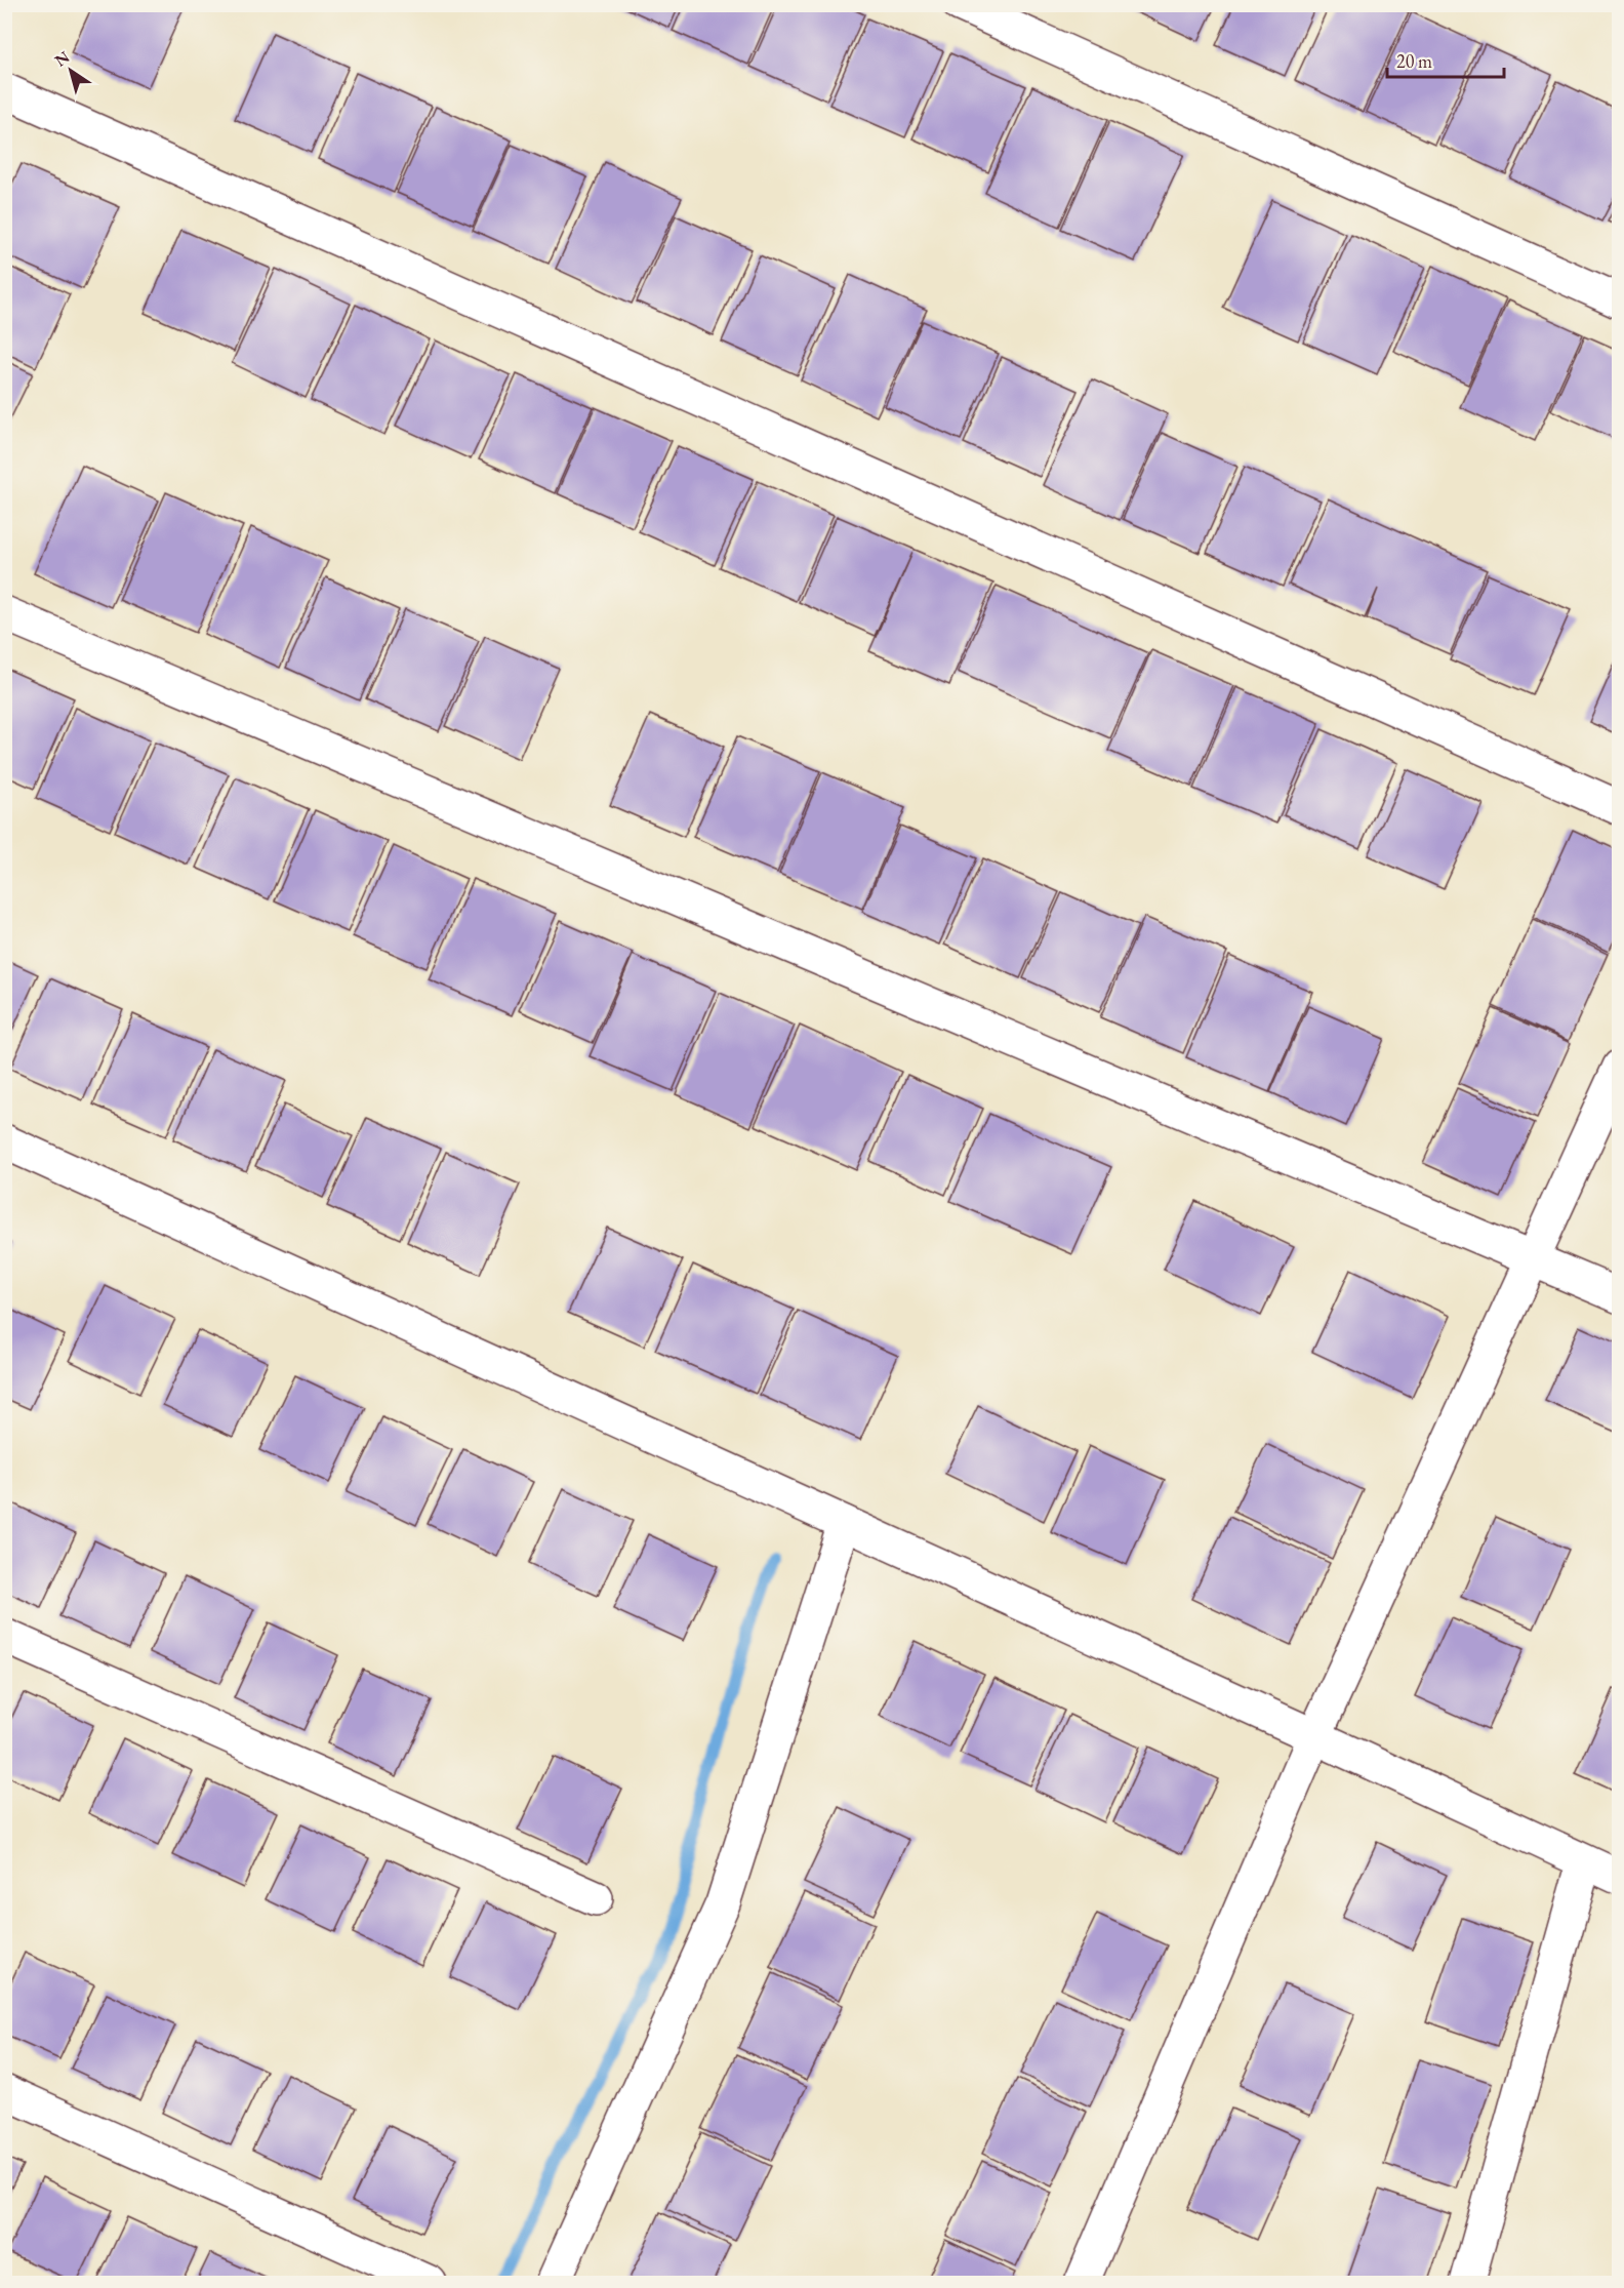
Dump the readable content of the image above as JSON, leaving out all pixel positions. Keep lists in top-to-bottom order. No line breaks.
{"scale_bar":"20 m","north":"top left"}
